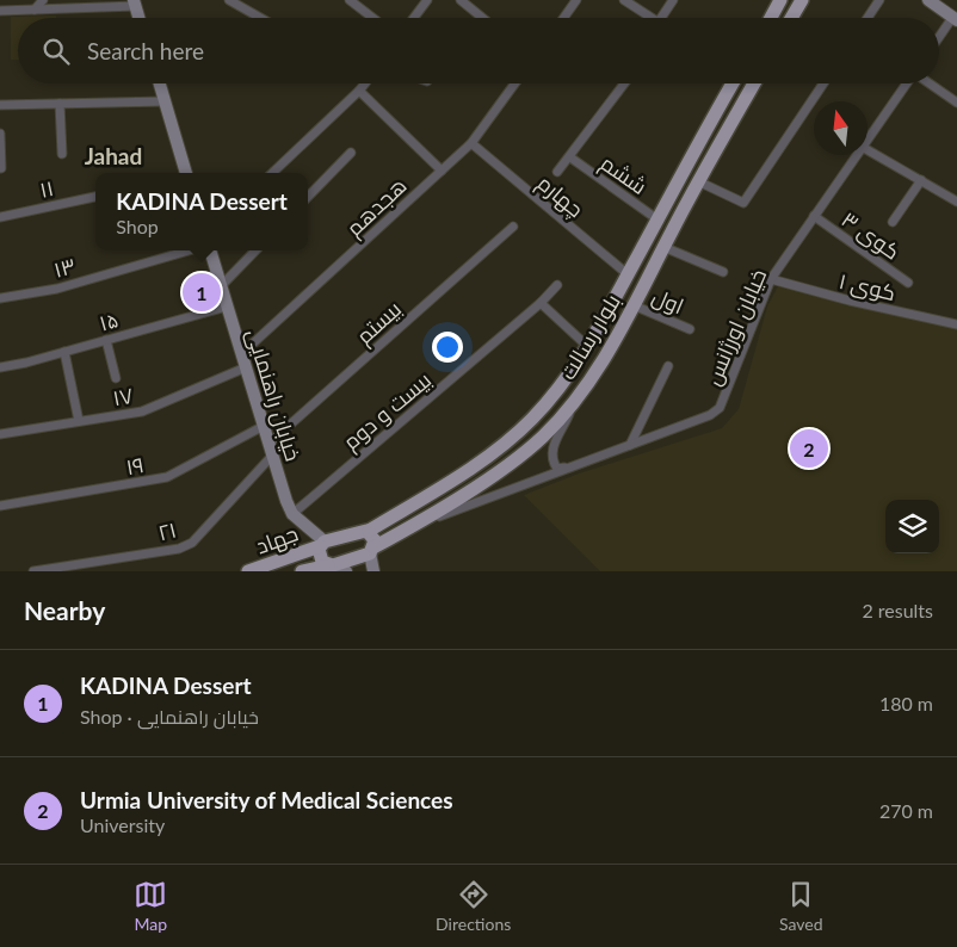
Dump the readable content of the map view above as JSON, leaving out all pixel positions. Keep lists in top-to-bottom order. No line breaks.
{"streets":{"main road":["بلوار رسالت","خیابان راهنمایی","جهاد"],"street":["ششم","۱۱","چهارم","هجدهم","کوی ۳","۱۳","کوی ۱","اول","۱۵","بیستم","خیابان اورژانس","۱۷","بیست و دوم","۱۹","۲۱"]},"crossings":[["ششم","بلوار رسالت"],["چهارم","هجدهم"],["چهارم","بلوار رسالت"],["هجدهم","خیابان راهنمایی"],["کوی ۳","خیابان اورژانس"],["کوی ۱","خیابان اورژانس"],["اول","بلوار رسالت"],["۱۵","خیابان راهنمایی"],["بیستم","خیابان راهنمایی"],["بیستم","۲۱"],["خیابان اورژانس","بلوار رسالت"],["بلوار رسالت","جهاد"],["خیابان راهنمایی","۱۷"],["خیابان راهنمایی","بیست و دوم"],["خیابان راهنمایی","۱۹"],["خیابان راهنمایی","۲۱"],["خیابان راهنمایی","جهاد"]],"districts":["Jahad"],"north":"top","page":{"search":"Search here","popup":["KADINA Dessert","Shop"],"pins":["1","2"],"heading":["Nearby","2 results"],"list":[{"mark":"1","name":"KADINA Dessert","note":"Shop · خیابان راهنمایی","value":"180 m"},{"mark":"2","name":"Urmia University of Medical Sciences","note":"University","value":"270 m"}],"nav":["Map","Directions","Saved"]}}
